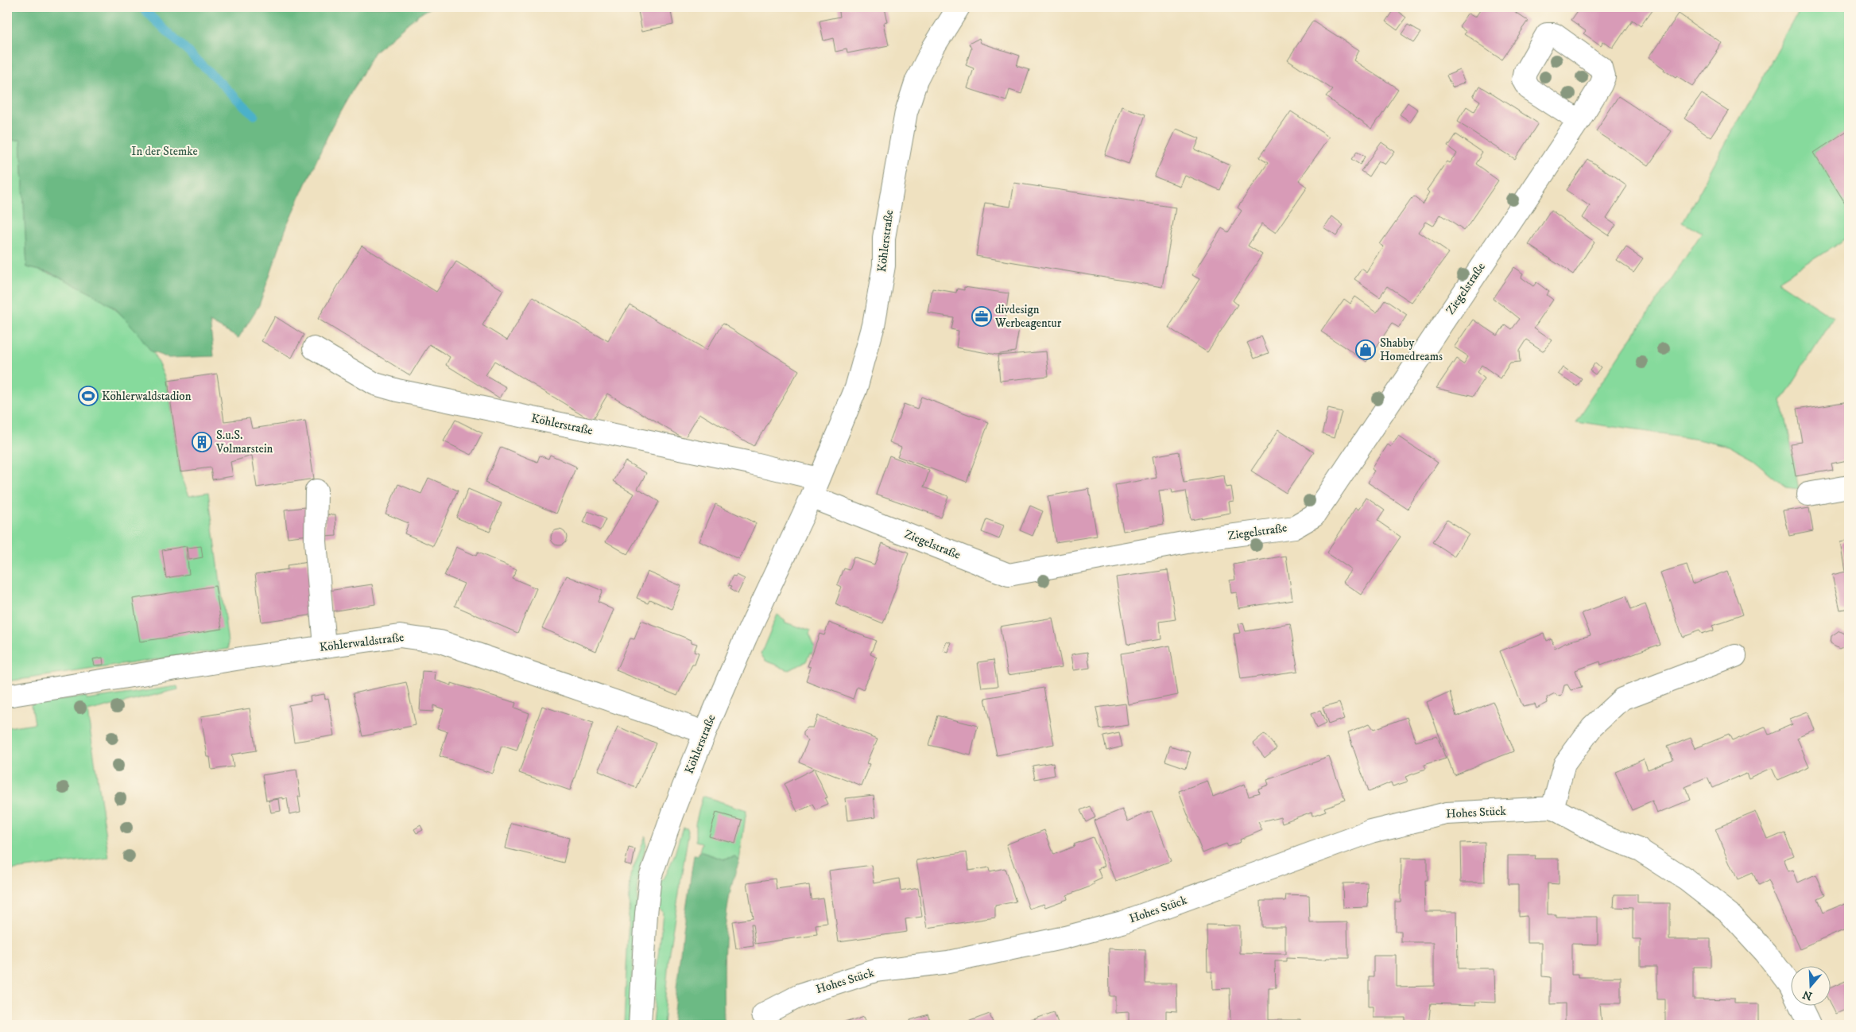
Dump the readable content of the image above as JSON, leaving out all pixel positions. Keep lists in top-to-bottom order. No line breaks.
{"streets":{"street":["Köhlerstraße","Ziegelstraße","Köhlerwaldstraße","Hohes Stück"]},"crossings":[["Köhlerstraße","Ziegelstraße"],["Köhlerstraße","Köhlerwaldstraße"]],"parks":["In der Stemke"],"places":{"office":["divdesign Werbeagentur"],"shop":["Shabby Homedreams"],"sports":["Köhlerwaldstadion"],"building":["S.u.S. Volmarstein"]},"north":"bottom"}
